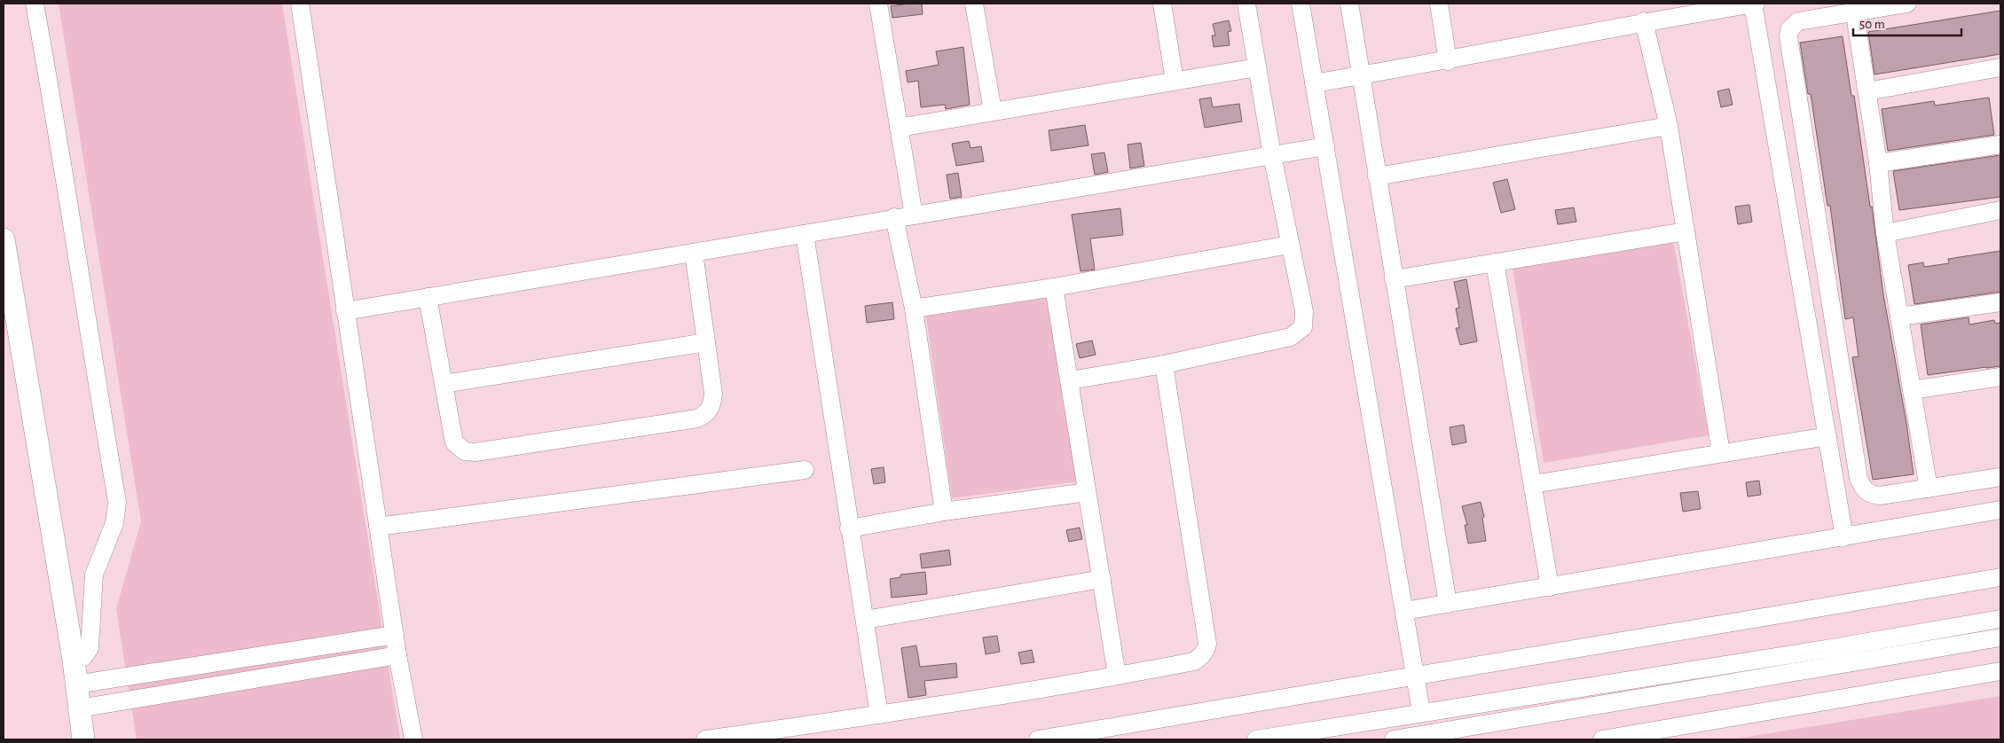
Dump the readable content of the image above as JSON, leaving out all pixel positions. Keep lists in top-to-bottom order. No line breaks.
{"scale_bar":"50 m"}
